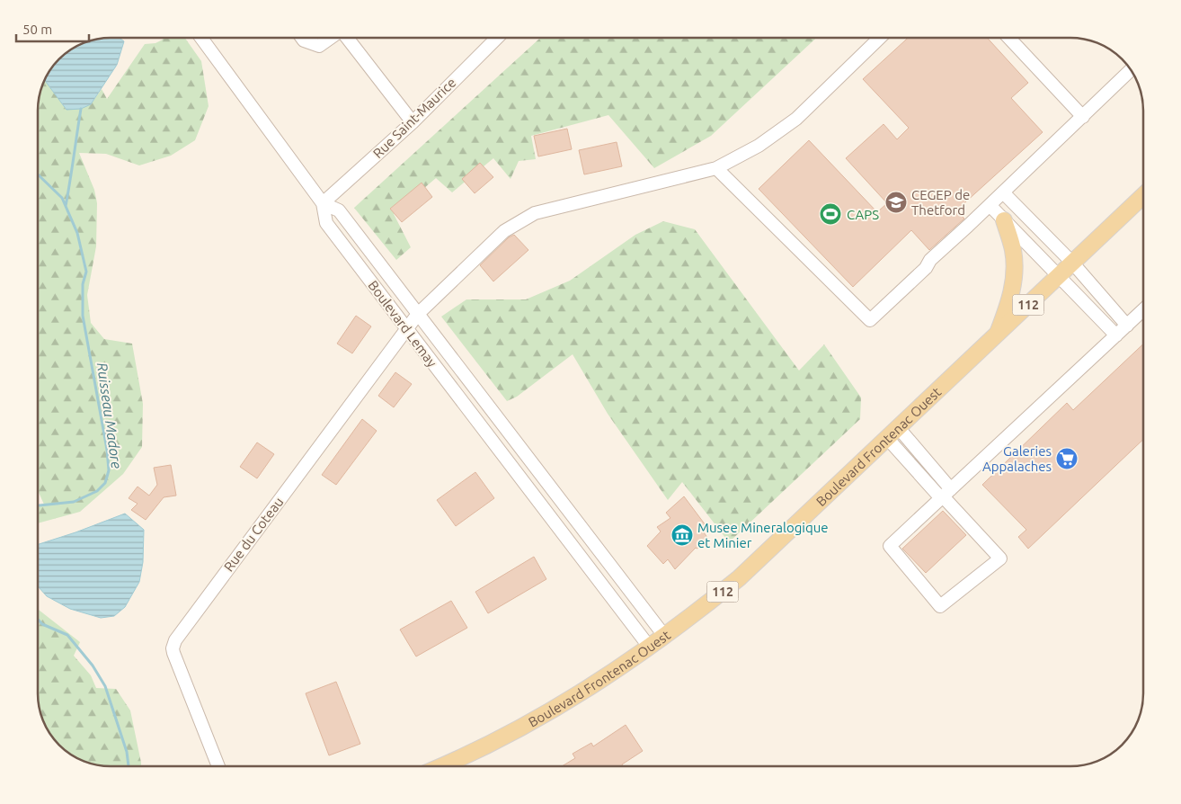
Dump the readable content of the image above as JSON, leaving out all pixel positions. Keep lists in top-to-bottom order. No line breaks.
{"streets":{"main road":["112","Boulevard Frontenac Ouest"],"street":["Rue Saint-Maurice","Boulevard Lemay","Rue du Coteau"]},"crossings":[["Rue Saint-Maurice","Boulevard Lemay"],["Boulevard Lemay","Boulevard Frontenac Ouest"],["Boulevard Lemay","Rue du Coteau"]],"water":["Ruisseau Madore"],"places":{"school or university":["CEGEP de Thetford"],"sports":["CAPS"],"supermarket":["Galeries Appalaches"],"museum":["Musee Mineralogique et Minier"]},"scale_bar":"50 m"}
